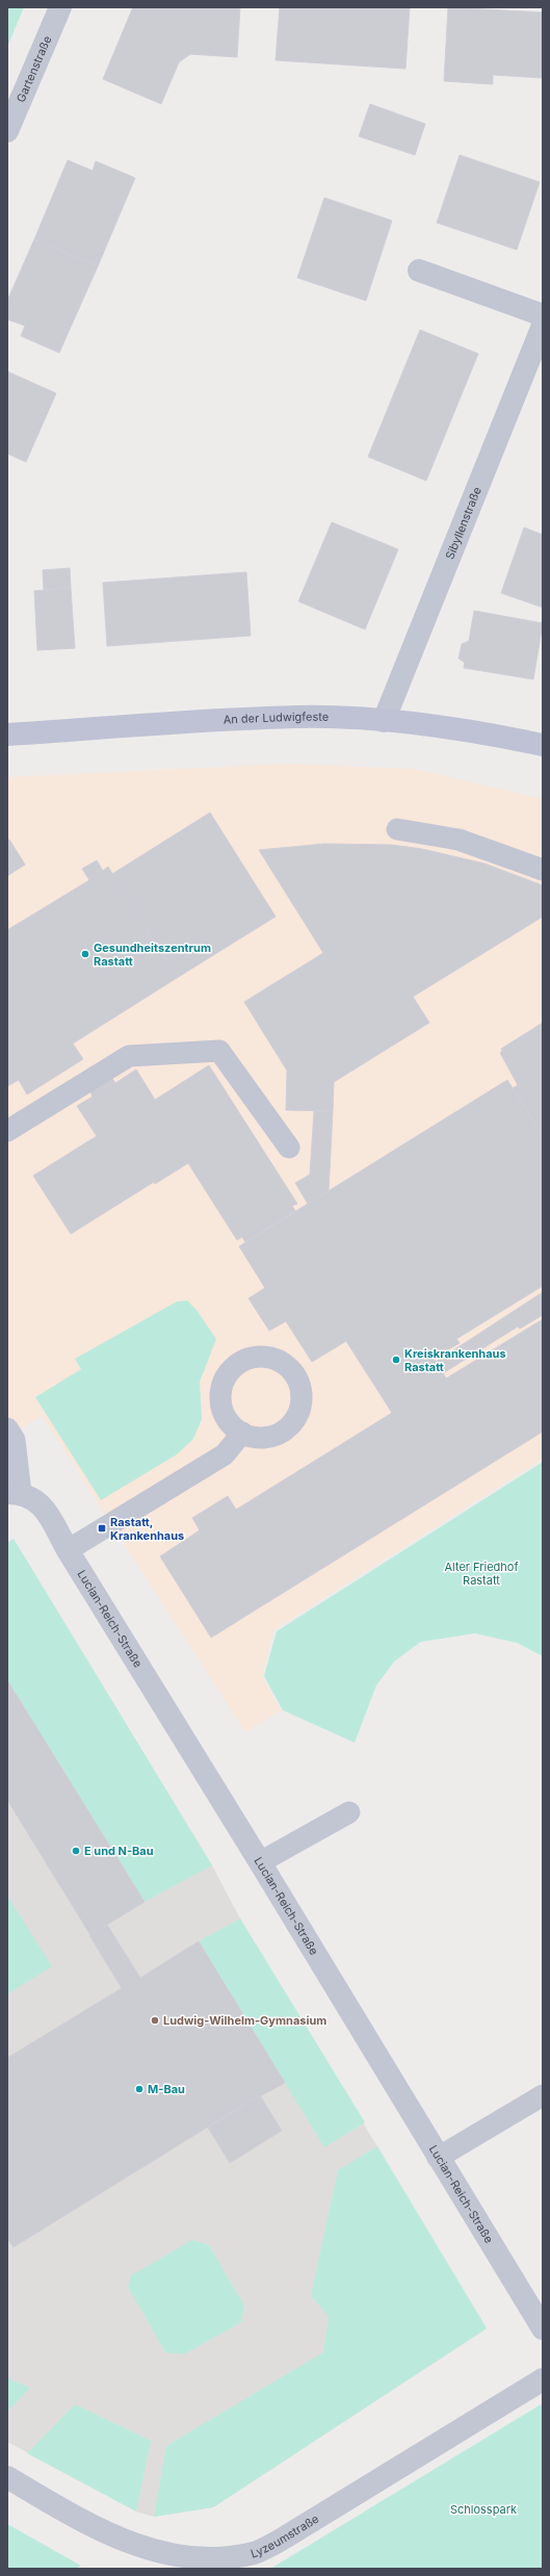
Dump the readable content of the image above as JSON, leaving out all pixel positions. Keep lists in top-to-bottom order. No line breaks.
{"streets":{"street":["Gartenstraße","Sibyllenstraße","An der Ludwigfeste","Lucian-Reich-Straße","Lyzeumstraße"]},"crossings":[["Sibyllenstraße","An der Ludwigfeste"]],"parks":["Alter Friedhof Rastatt","Schlosspark"],"places":{"other":["Gesundheitszentrum Rastatt","Kreiskrankenhaus Rastatt","E und N-Bau","Ludwig-Wilhelm-Gymnasium","M-Bau"],"transit":["Rastatt, Krankenhaus"]}}
